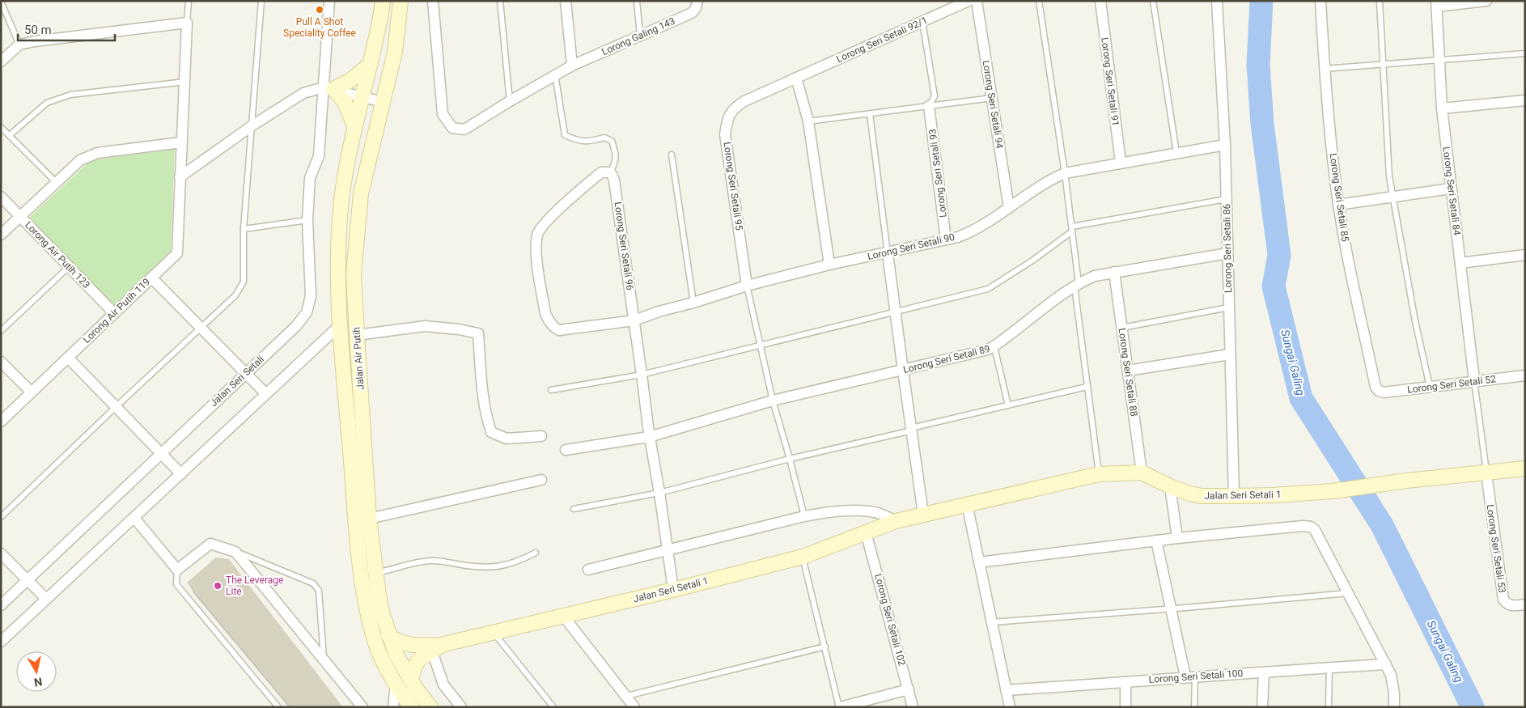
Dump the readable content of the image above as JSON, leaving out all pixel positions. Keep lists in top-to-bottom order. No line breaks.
{"streets":{"street":["Lorong Galing 143","Lorong Seri Setali 92/1","Lorong Seri Setali 91","Lorong Seri Setali 94","Lorong Seri Setali 93","Lorong Seri Setali 95","Lorong Seri Setali 84","Lorong Seri Setali 85","Lorong Seri Setali 96","Lorong Seri Setali 90","Lorong Seri Setali 86","Lorong Air Putih 123","Lorong Air Putih 119","Jalan Air Putih","Lorong Seri Setali 89","Lorong Seri Setali 88","Jalan Seri Setali","Lorong Seri Setali 52","Jalan Seri Setali 1","Lorong Seri Setali 53","Lorong Seri Setali 102","Lorong Seri Setali 100"]},"crossings":[["Lorong Seri Setali 92/1","Lorong Seri Setali 95"],["Lorong Seri Setali 91","Lorong Seri Setali 90"],["Lorong Seri Setali 94","Lorong Seri Setali 90"],["Lorong Seri Setali 93","Lorong Seri Setali 90"],["Lorong Seri Setali 95","Lorong Seri Setali 90"],["Lorong Seri Setali 84","Lorong Seri Setali 52"],["Lorong Seri Setali 85","Lorong Seri Setali 52"],["Lorong Seri Setali 96","Lorong Seri Setali 90"],["Lorong Seri Setali 96","Lorong Seri Setali 89"],["Lorong Seri Setali 96","Jalan Seri Setali 1"],["Lorong Seri Setali 90","Lorong Seri Setali 86"],["Lorong Seri Setali 86","Lorong Seri Setali 89"],["Lorong Seri Setali 86","Jalan Seri Setali 1"],["Lorong Air Putih 123","Lorong Air Putih 119"],["Jalan Air Putih","Jalan Seri Setali 1"],["Lorong Seri Setali 89","Lorong Seri Setali 88"],["Lorong Seri Setali 88","Jalan Seri Setali 1"],["Jalan Seri Setali 1","Lorong Seri Setali 53"],["Jalan Seri Setali 1","Lorong Seri Setali 102"]],"water":["Sungai Galing"],"places":["Pull A Shot Speciality Coffee","The Leverage Lite"],"scale_bar":"50 m","north":"bottom"}
